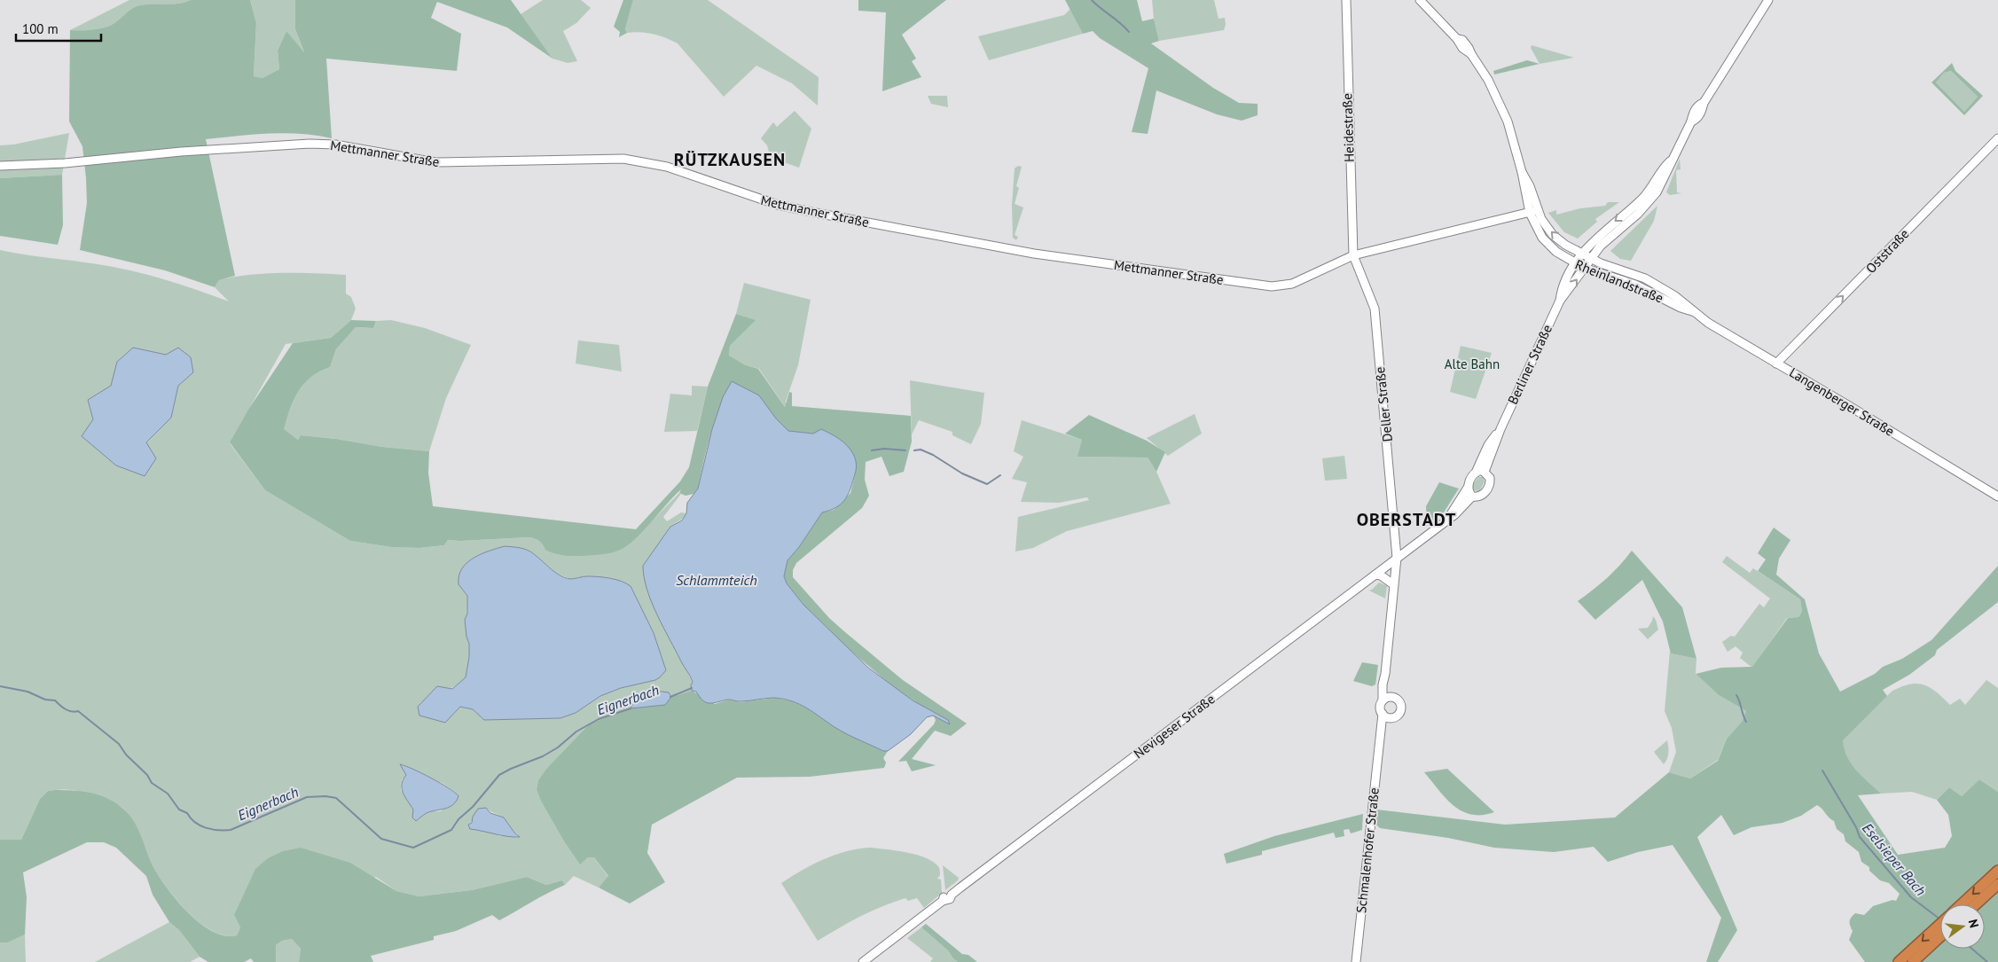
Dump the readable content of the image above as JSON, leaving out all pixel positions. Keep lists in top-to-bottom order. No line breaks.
{"streets":{"main road":["Heidestraße","Mettmanner Straße","Oststraße","Rheinlandstraße","Berliner Straße","Langenberger Straße","Deller Straße","Nevigeser Straße","Schmalenhofer Straße"]},"crossings":[["Heidestraße","Mettmanner Straße"],["Heidestraße","Deller Straße"],["Mettmanner Straße","Rheinlandstraße"],["Mettmanner Straße","Deller Straße"],["Oststraße","Langenberger Straße"],["Rheinlandstraße","Berliner Straße"],["Rheinlandstraße","Langenberger Straße"],["Berliner Straße","Nevigeser Straße"],["Deller Straße","Nevigeser Straße"]],"one_way":["Oststraße"],"districts":["RÜTZKAUSEN","OBERSTADT"],"water":["Schlammteich","Eignerbach","Eselsieper Bach"],"parks":["Alte Bahn"],"scale_bar":"100 m","north":"right"}
